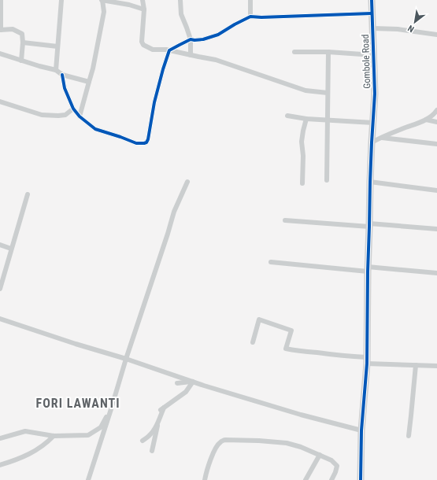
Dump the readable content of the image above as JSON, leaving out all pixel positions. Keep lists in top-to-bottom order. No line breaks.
{"streets":{"street":["Gombole Road"]},"districts":["FORI LAWANTI"],"north":"bottom left"}
